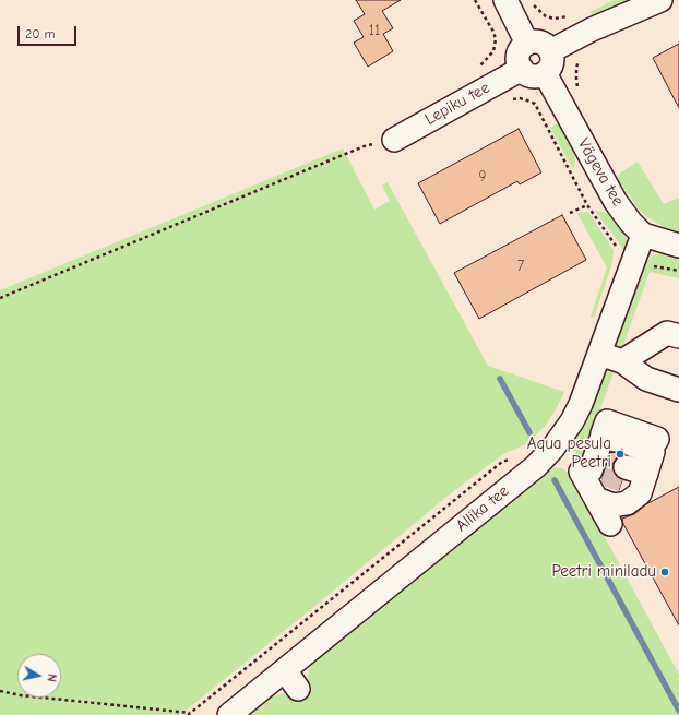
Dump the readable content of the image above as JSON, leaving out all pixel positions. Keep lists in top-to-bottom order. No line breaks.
{"streets":{"street":["Lepiku tee","Vägeva tee","Allika tee"]},"crossings":[["Lepiku tee","Vägeva tee"],["Vägeva tee","Allika tee"]],"places":["Aqua pesula Peetri","Peetri miniladu"],"house_numbers":["11","9","7"],"scale_bar":"20 m","north":"right"}
